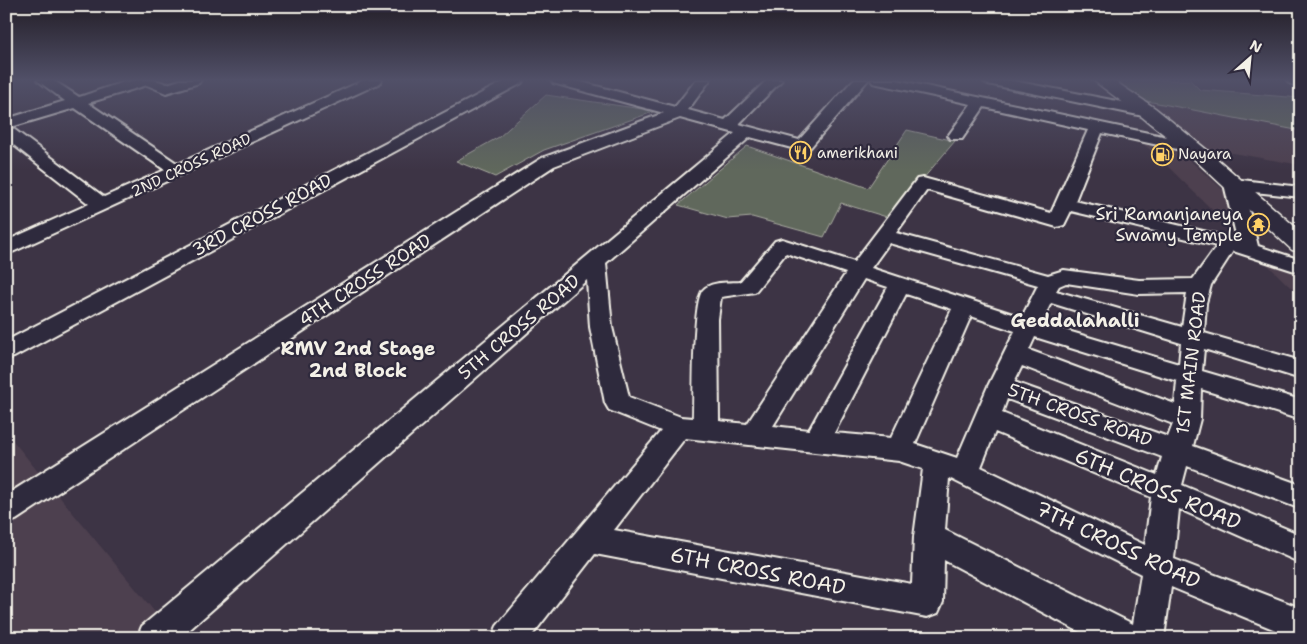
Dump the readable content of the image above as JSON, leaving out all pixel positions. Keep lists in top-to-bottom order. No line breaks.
{"streets":{"street":["2ND CROSS ROAD","3RD CROSS ROAD","4TH CROSS ROAD","5TH CROSS ROAD","1ST MAIN ROAD","6TH CROSS ROAD","7TH CROSS ROAD"]},"crossings":[["5TH CROSS ROAD","1ST MAIN ROAD"],["5TH CROSS ROAD","7TH CROSS ROAD"],["1ST MAIN ROAD","6TH CROSS ROAD"],["1ST MAIN ROAD","7TH CROSS ROAD"]],"districts":["Geddalahalli","RMV 2nd Stage 2nd Block"],"places":{"restaurant":["amerikhani"],"fuel station":["Nayara"],"temple":["Sri Ramanjaneya Swamy Temple"]},"north":"top right"}
